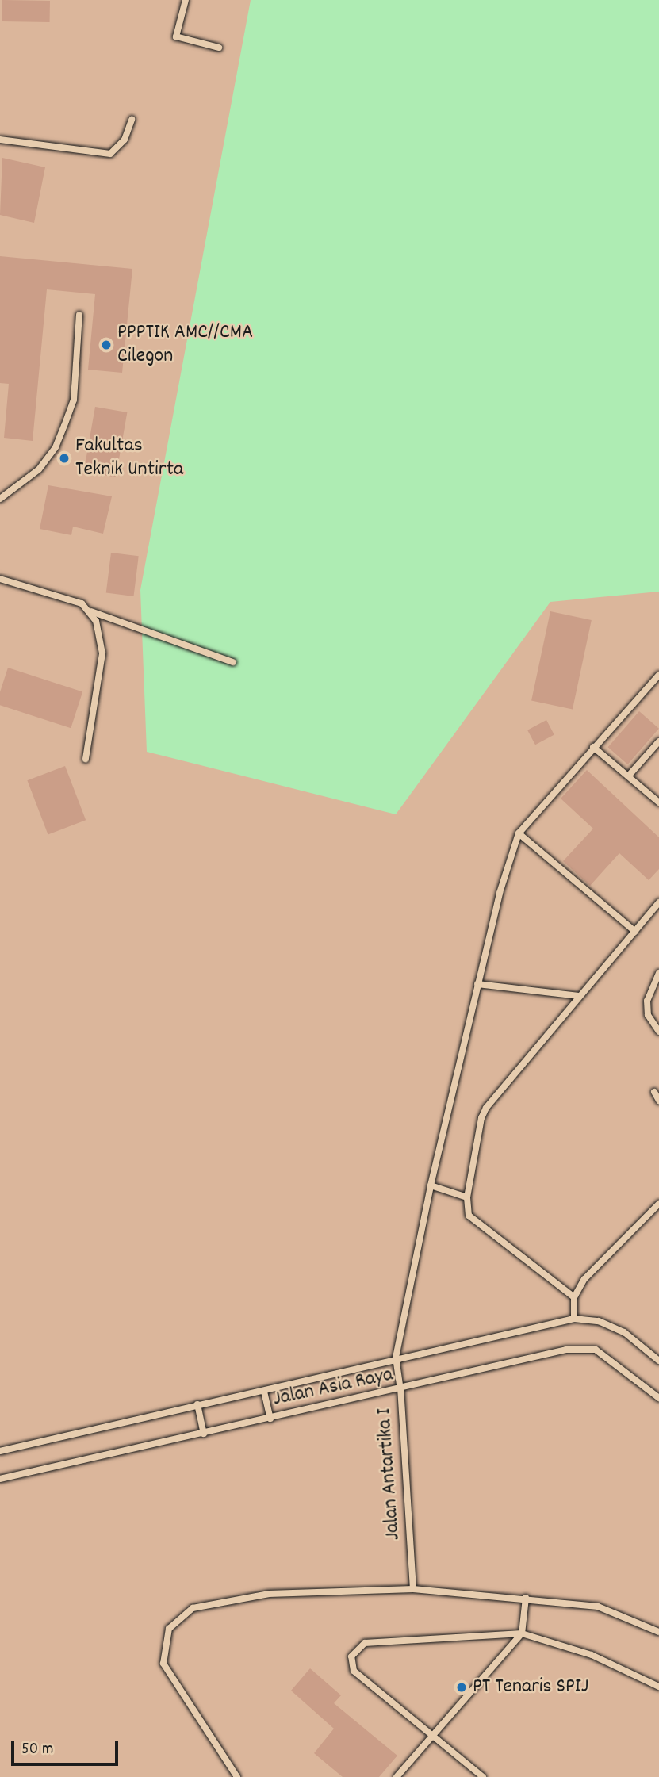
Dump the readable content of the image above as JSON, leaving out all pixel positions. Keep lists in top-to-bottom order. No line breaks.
{"streets":{"lane":["Jalan Asia Raya","Jalan Antartika I"]},"crossings":[["Jalan Asia Raya","Jalan Antartika I"]],"places":["PPPTIK AMC//CMA Cilegon","Fakultas Teknik Untirta","PT Tenaris SPIJ"],"scale_bar":"50 m"}
